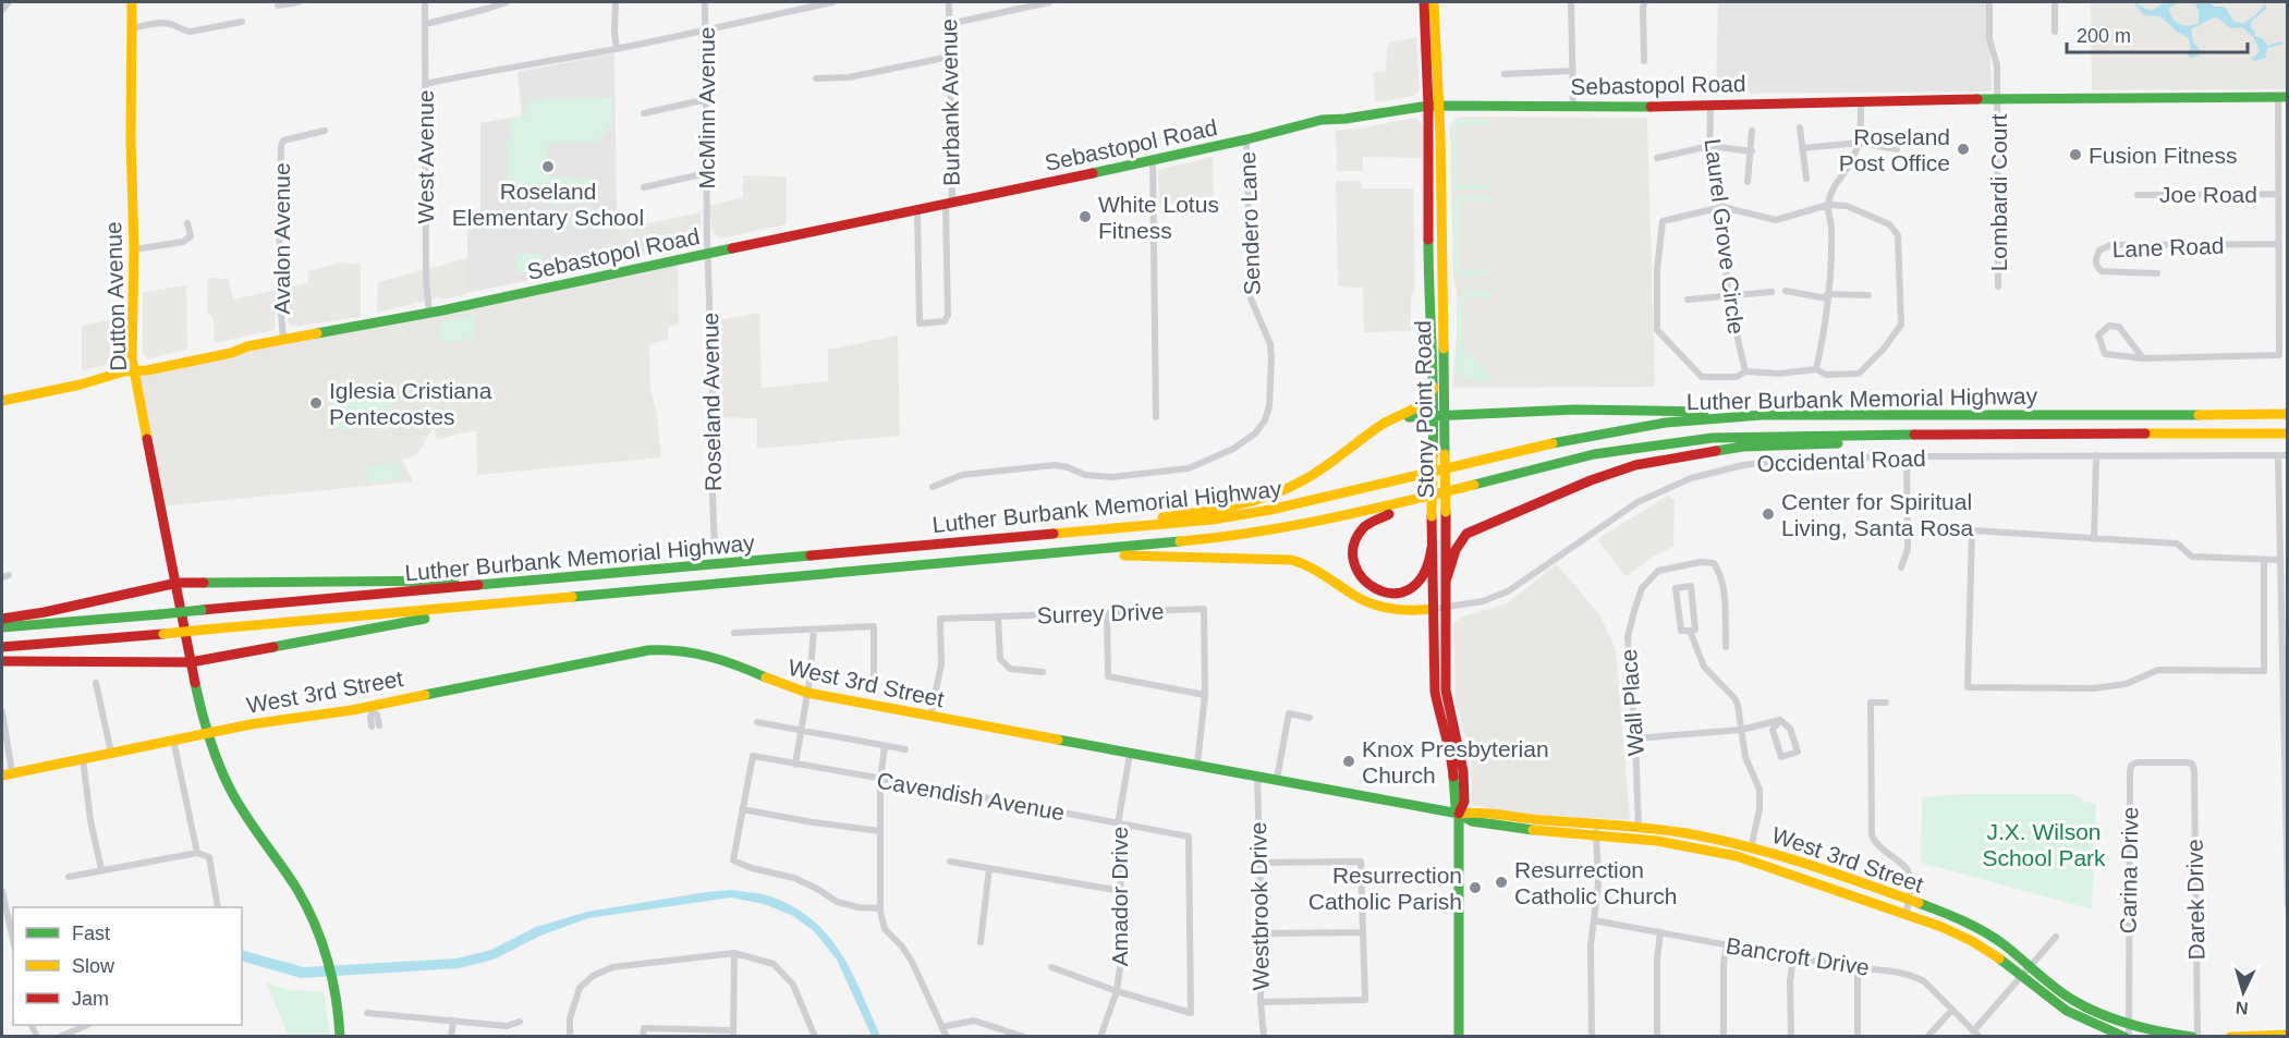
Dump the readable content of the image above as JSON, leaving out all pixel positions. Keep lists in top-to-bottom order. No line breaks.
{"streets":{"main road":["Sebastopol Road","Dutton Avenue","Luther Burbank Memorial Highway","Stony Point Road","West 3rd Street"],"street":["Burbank Avenue","McMinn Avenue","West Avenue","Lombardi Court","Joe Road","Sendero Lane","Laurel Grove Circle","Avalon Avenue","Lane Road","Roseland Avenue","Occidental Road","Surrey Drive","Wall Place","Cavendish Avenue","Carina Drive","Amador Drive","Darek Drive","Westbrook Drive","Bancroft Drive"]},"crossings":[["Sebastopol Road","Burbank Avenue"],["Sebastopol Road","McMinn Avenue"],["Sebastopol Road","West Avenue"],["Sebastopol Road","Lombardi Court"],["Sebastopol Road","Sendero Lane"],["Sebastopol Road","Laurel Grove Circle"],["Sebastopol Road","Avalon Avenue"],["Sebastopol Road","Dutton Avenue"],["Sebastopol Road","Roseland Avenue"],["Sebastopol Road","Stony Point Road"],["McMinn Avenue","Roseland Avenue"],["Dutton Avenue","West 3rd Street"],["Stony Point Road","Occidental Road"],["Stony Point Road","West 3rd Street"],["Surrey Drive","West 3rd Street"],["West 3rd Street","Wall Place"],["West 3rd Street","Carina Drive"],["West 3rd Street","Amador Drive"],["West 3rd Street","Westbrook Drive"],["Cavendish Avenue","Amador Drive"],["Carina Drive","Darek Drive"]],"parks":["J.X. Wilson School Park"],"places":["Roseland Post Office","Fusion Fitness","Roseland Elementary School","White Lotus Fitness","Iglesia Cristiana Pentecostes","Center for Spiritual Living, Santa Rosa","Knox Presbyterian Church","Resurrection Catholic Church","Resurrection Catholic Parish"],"legend":["Fast","Slow","Jam"],"scale_bar":"200 m","north":"bottom"}
